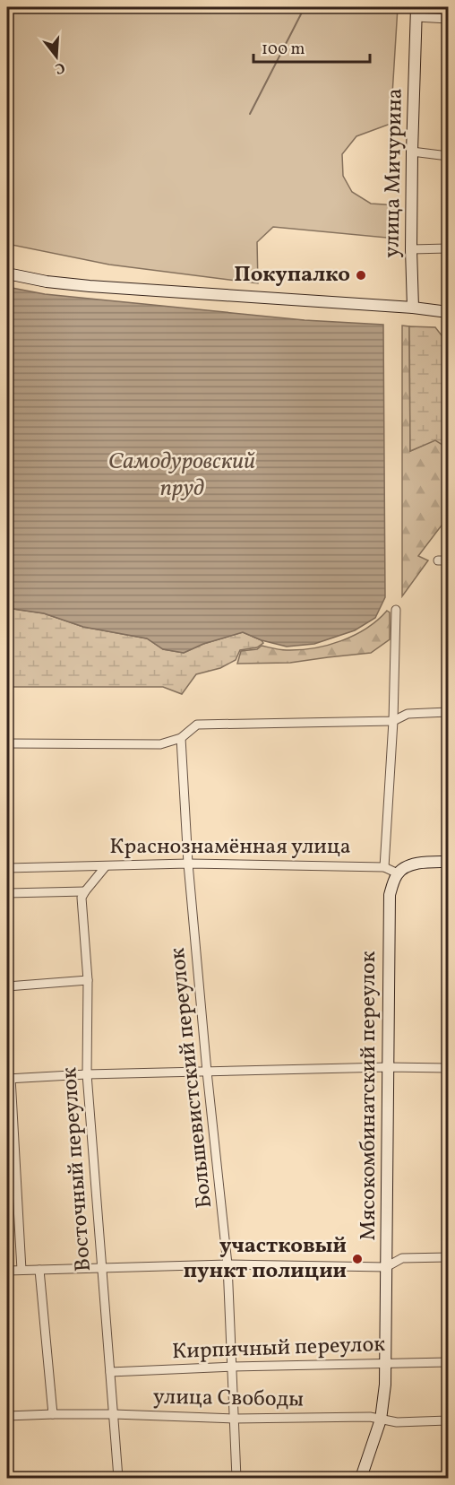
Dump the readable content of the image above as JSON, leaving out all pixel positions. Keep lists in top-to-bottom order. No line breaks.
{"streets":{"main road":["улица Мичурина","Мясокомбинатский переулок"],"street":["Краснознамённая улица","Большевистский переулок","Восточный переулок","Кирпичный переулок","улица Свободы"]},"crossings":[["Краснознамённая улица","Большевистский переулок"],["Краснознамённая улица","Мясокомбинатский переулок"],["Большевистский переулок","Кирпичный переулок"],["Большевистский переулок","улица Свободы"],["Мясокомбинатский переулок","Кирпичный переулок"],["Мясокомбинатский переулок","улица Свободы"],["Восточный переулок","Кирпичный переулок"],["Восточный переулок","улица Свободы"]],"water":["Самодуровский пруд"],"places":["Покупалко","участковый пункт полиции"],"scale_bar":"100 m","north":"bottom"}
